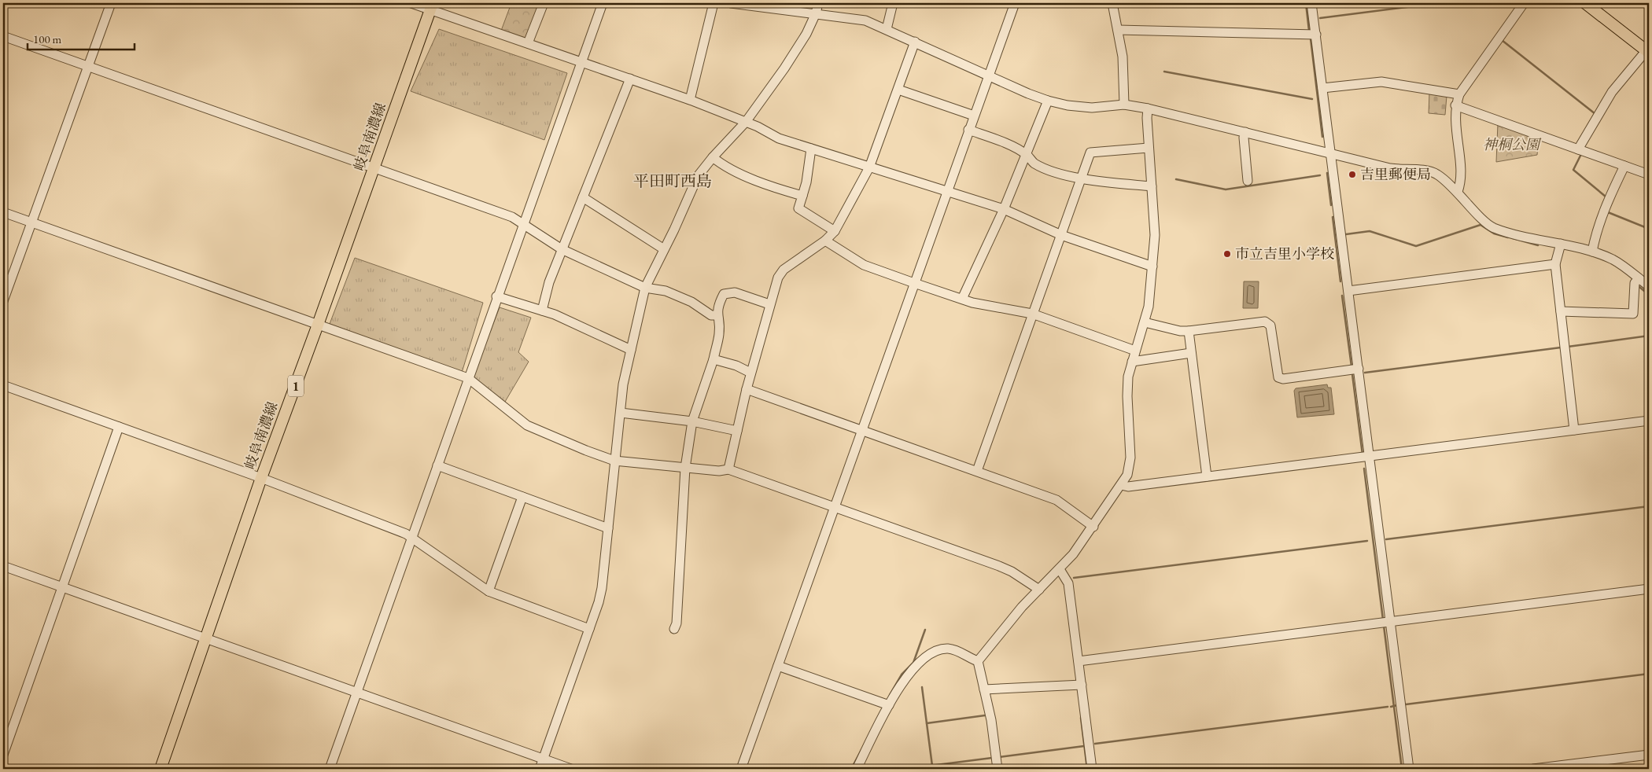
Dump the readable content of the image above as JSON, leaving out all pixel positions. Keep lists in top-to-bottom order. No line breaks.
{"streets":{"main road":["岐阜南濃線","1"]},"districts":["平田町西島"],"parks":["神桐公園"],"places":["吉里郵便局","市立吉里小学校"],"scale_bar":"100 m"}
